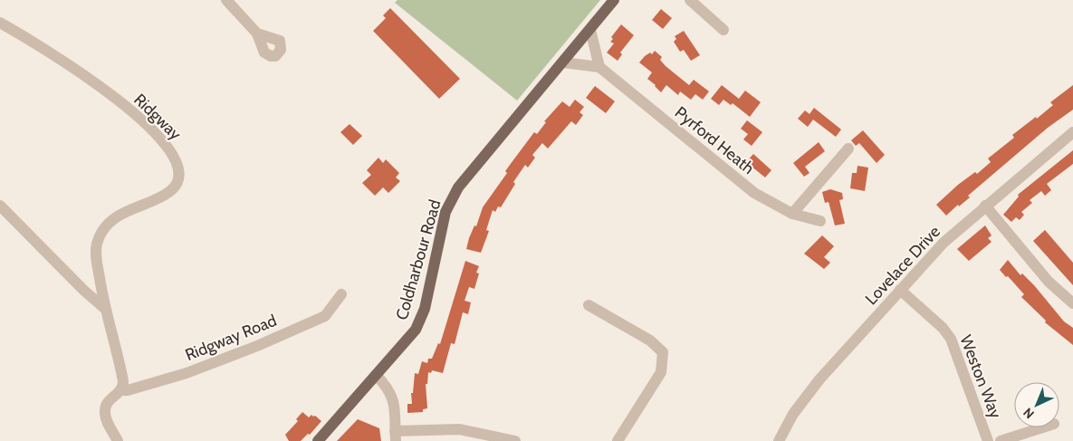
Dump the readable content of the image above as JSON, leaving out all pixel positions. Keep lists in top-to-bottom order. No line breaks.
{"streets":{"main road":["Coldharbour Road"],"street":["Ridgway","Pyrford Heath","Lovelace Drive","Ridgway Road","Weston Way"]},"crossings":[["Ridgway","Ridgway Road"],["Lovelace Drive","Weston Way"]],"north":"bottom left"}
